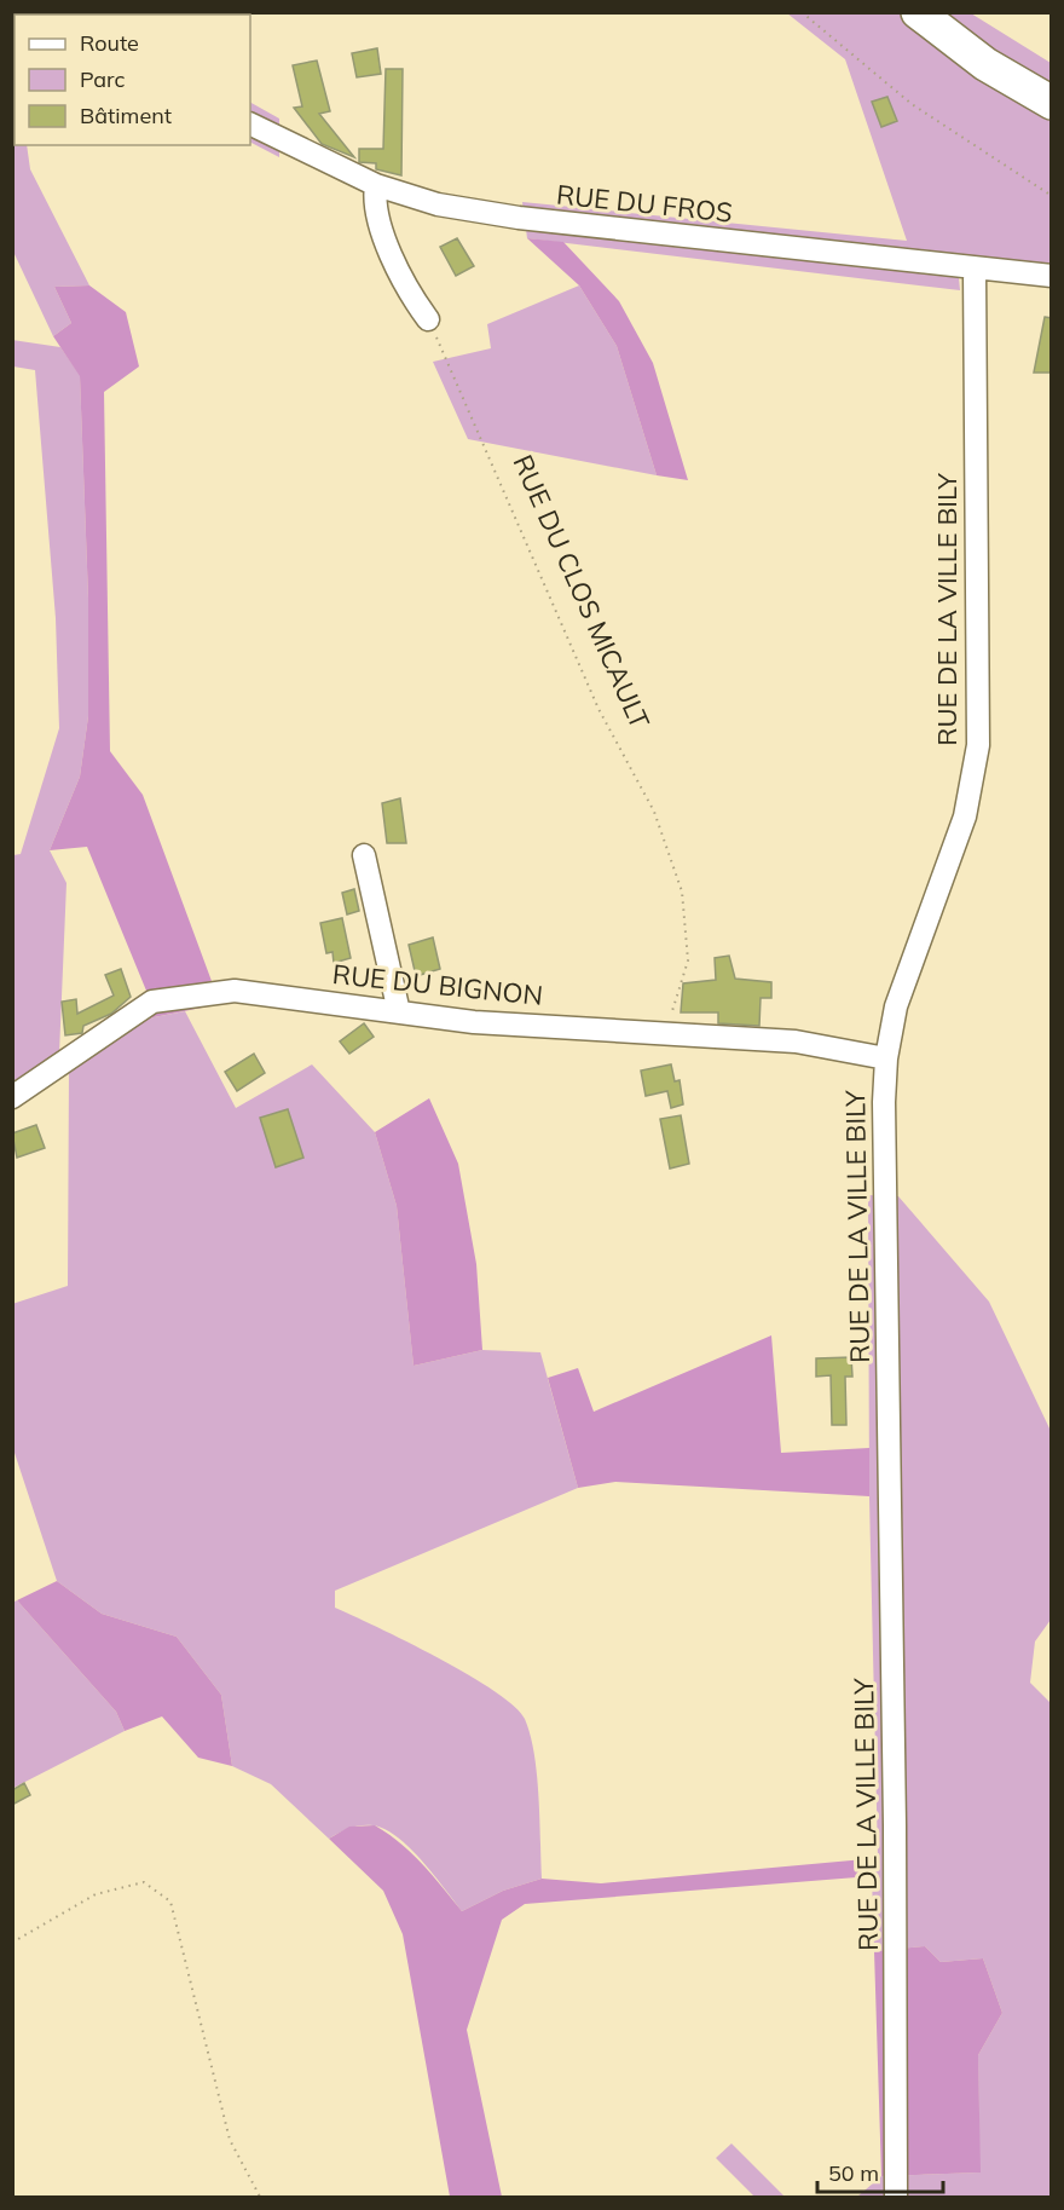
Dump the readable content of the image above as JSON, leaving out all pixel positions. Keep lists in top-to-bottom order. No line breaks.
{"streets":{"street":["RUE DU FROS","RUE DE LA VILLE BILY","RUE DU BIGNON"],"path":["RUE DU CLOS MICAULT"]},"crossings":[["RUE DU FROS","RUE DE LA VILLE BILY"],["RUE DU CLOS MICAULT","RUE DU BIGNON"],["RUE DE LA VILLE BILY","RUE DU BIGNON"]],"legend":["Route","Parc","Bâtiment"],"scale_bar":"50 m"}
